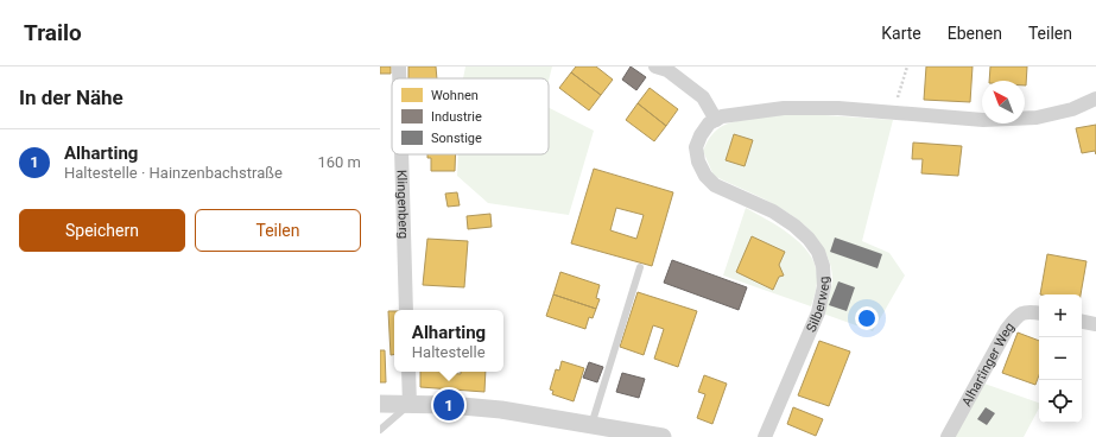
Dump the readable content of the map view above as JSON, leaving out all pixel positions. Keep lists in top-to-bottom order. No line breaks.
{"streets":{"street":["Klingenberg","Silberweg","Alhartinger Weg"]},"legend":["Wohnen","Industrie","Sonstige"],"north":"top left","page":{"header":"Trailo","nav":["Karte","Ebenen","Teilen"],"heading":"In der Nähe","list":[{"mark":"1","name":"Alharting","note":"Haltestelle · Hainzenbachstraße","value":"160 m"}],"buttons":["Speichern","Teilen"],"map_buttons":["+","−"],"popup":["Alharting","Haltestelle"],"pins":"1"}}
